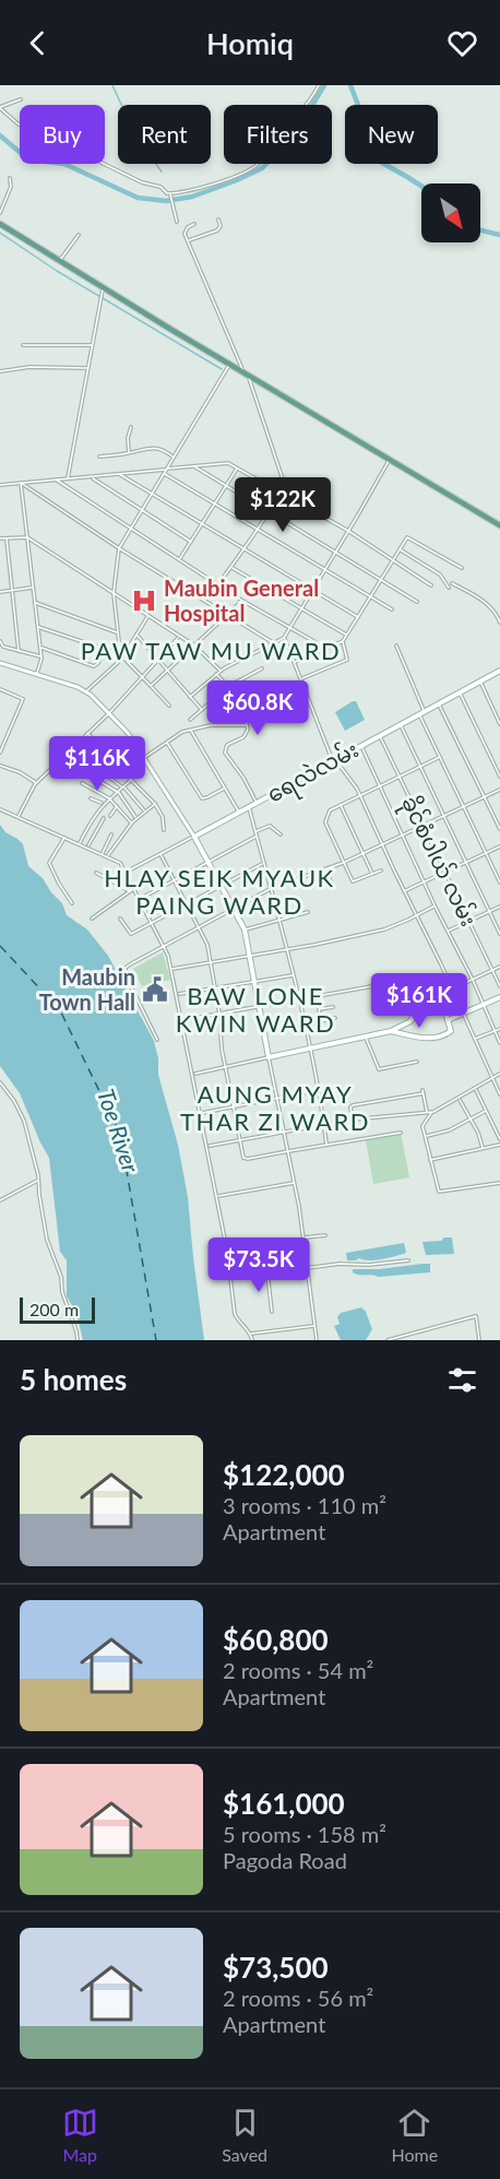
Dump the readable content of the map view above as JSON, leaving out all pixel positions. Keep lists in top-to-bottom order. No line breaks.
{"streets":{"main road":["ရေလဲလမ်း"],"street":["ခိုင်စံပါယ် လမ်း"]},"crossings":[["ရေလဲလမ်း","ခိုင်စံပါယ် လမ်း"]],"districts":["PAW TAW MU WARD","HLAY SEIK MYAUK PAING WARD","BAW LONE KWIN WARD","AUNG MYAY THAR ZI WARD"],"water":["Toe River"],"places":{"hospital":["Maubin General Hospital"],"public building":["Maubin Town Hall"]},"scale_bar":"200 m","north":"bottom right","page":{"header":"Homiq","chip":["Buy","Rent","Filters","New"],"price":["$122K","$60.8K","$116K","$161K","$73.5K"],"scale":"200 m","heading":"5 homes","list":[{"name":"$122,000","note":"3 rooms · 110 m² · Apartment"},{"name":"$60,800","note":"2 rooms · 54 m² · Apartment"},{"name":"$161,000","note":"5 rooms · 158 m² · Pagoda Road"},{"name":"$73,500","note":"2 rooms · 56 m² · Apartment"}],"tabs":["Map","Saved","Home"]}}
